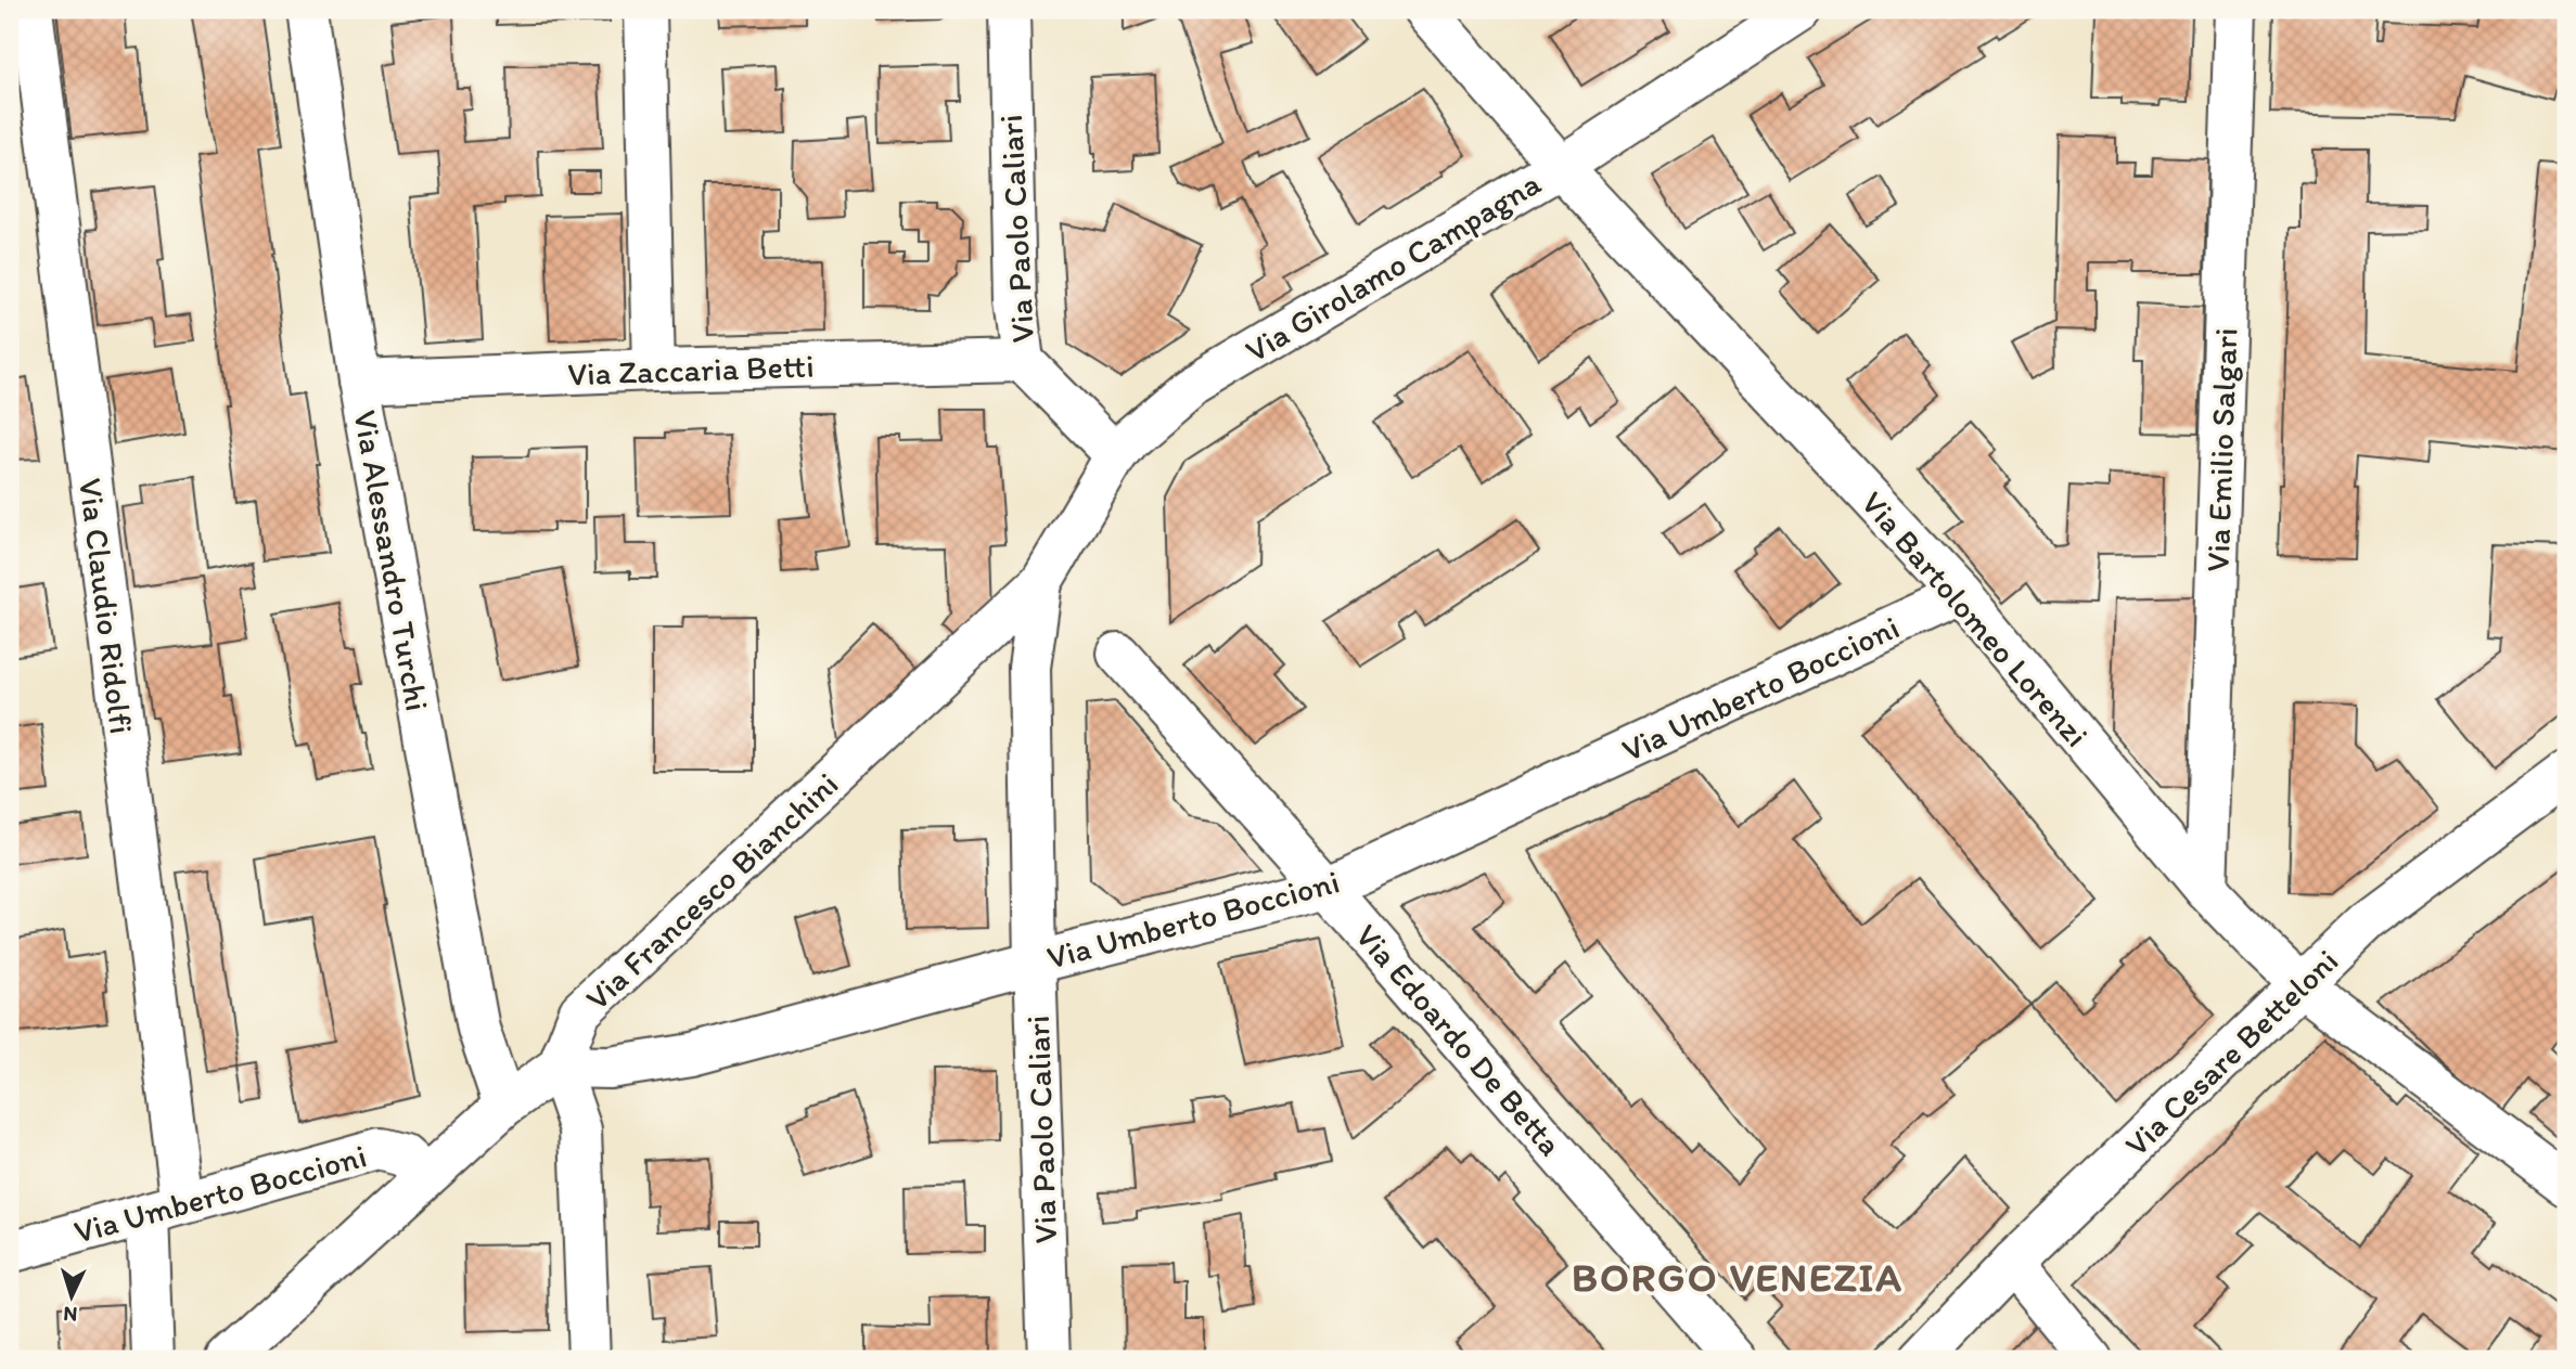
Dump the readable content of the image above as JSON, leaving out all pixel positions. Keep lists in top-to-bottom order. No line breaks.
{"streets":{"street":["Via Paolo Caliari","Via Girolamo Campagna","Via Zaccaria Betti","Via Emilio Salgari","Via Alessandro Turchi","Via Claudio Ridolfi","Via Bartolomeo Lorenzi","Via Umberto Boccioni","Via Francesco Bianchini","Via Edoardo De Betta","Via Cesare Betteloni"]},"crossings":[["Via Paolo Caliari","Via Girolamo Campagna"],["Via Paolo Caliari","Via Zaccaria Betti"],["Via Paolo Caliari","Via Umberto Boccioni"],["Via Paolo Caliari","Via Francesco Bianchini"],["Via Girolamo Campagna","Via Bartolomeo Lorenzi"],["Via Girolamo Campagna","Via Francesco Bianchini"],["Via Zaccaria Betti","Via Alessandro Turchi"],["Via Emilio Salgari","Via Bartolomeo Lorenzi"],["Via Claudio Ridolfi","Via Umberto Boccioni"],["Via Bartolomeo Lorenzi","Via Umberto Boccioni"],["Via Bartolomeo Lorenzi","Via Cesare Betteloni"],["Via Umberto Boccioni","Via Francesco Bianchini"],["Via Umberto Boccioni","Via Edoardo De Betta"]],"districts":["BORGO VENEZIA"],"north":"bottom"}
